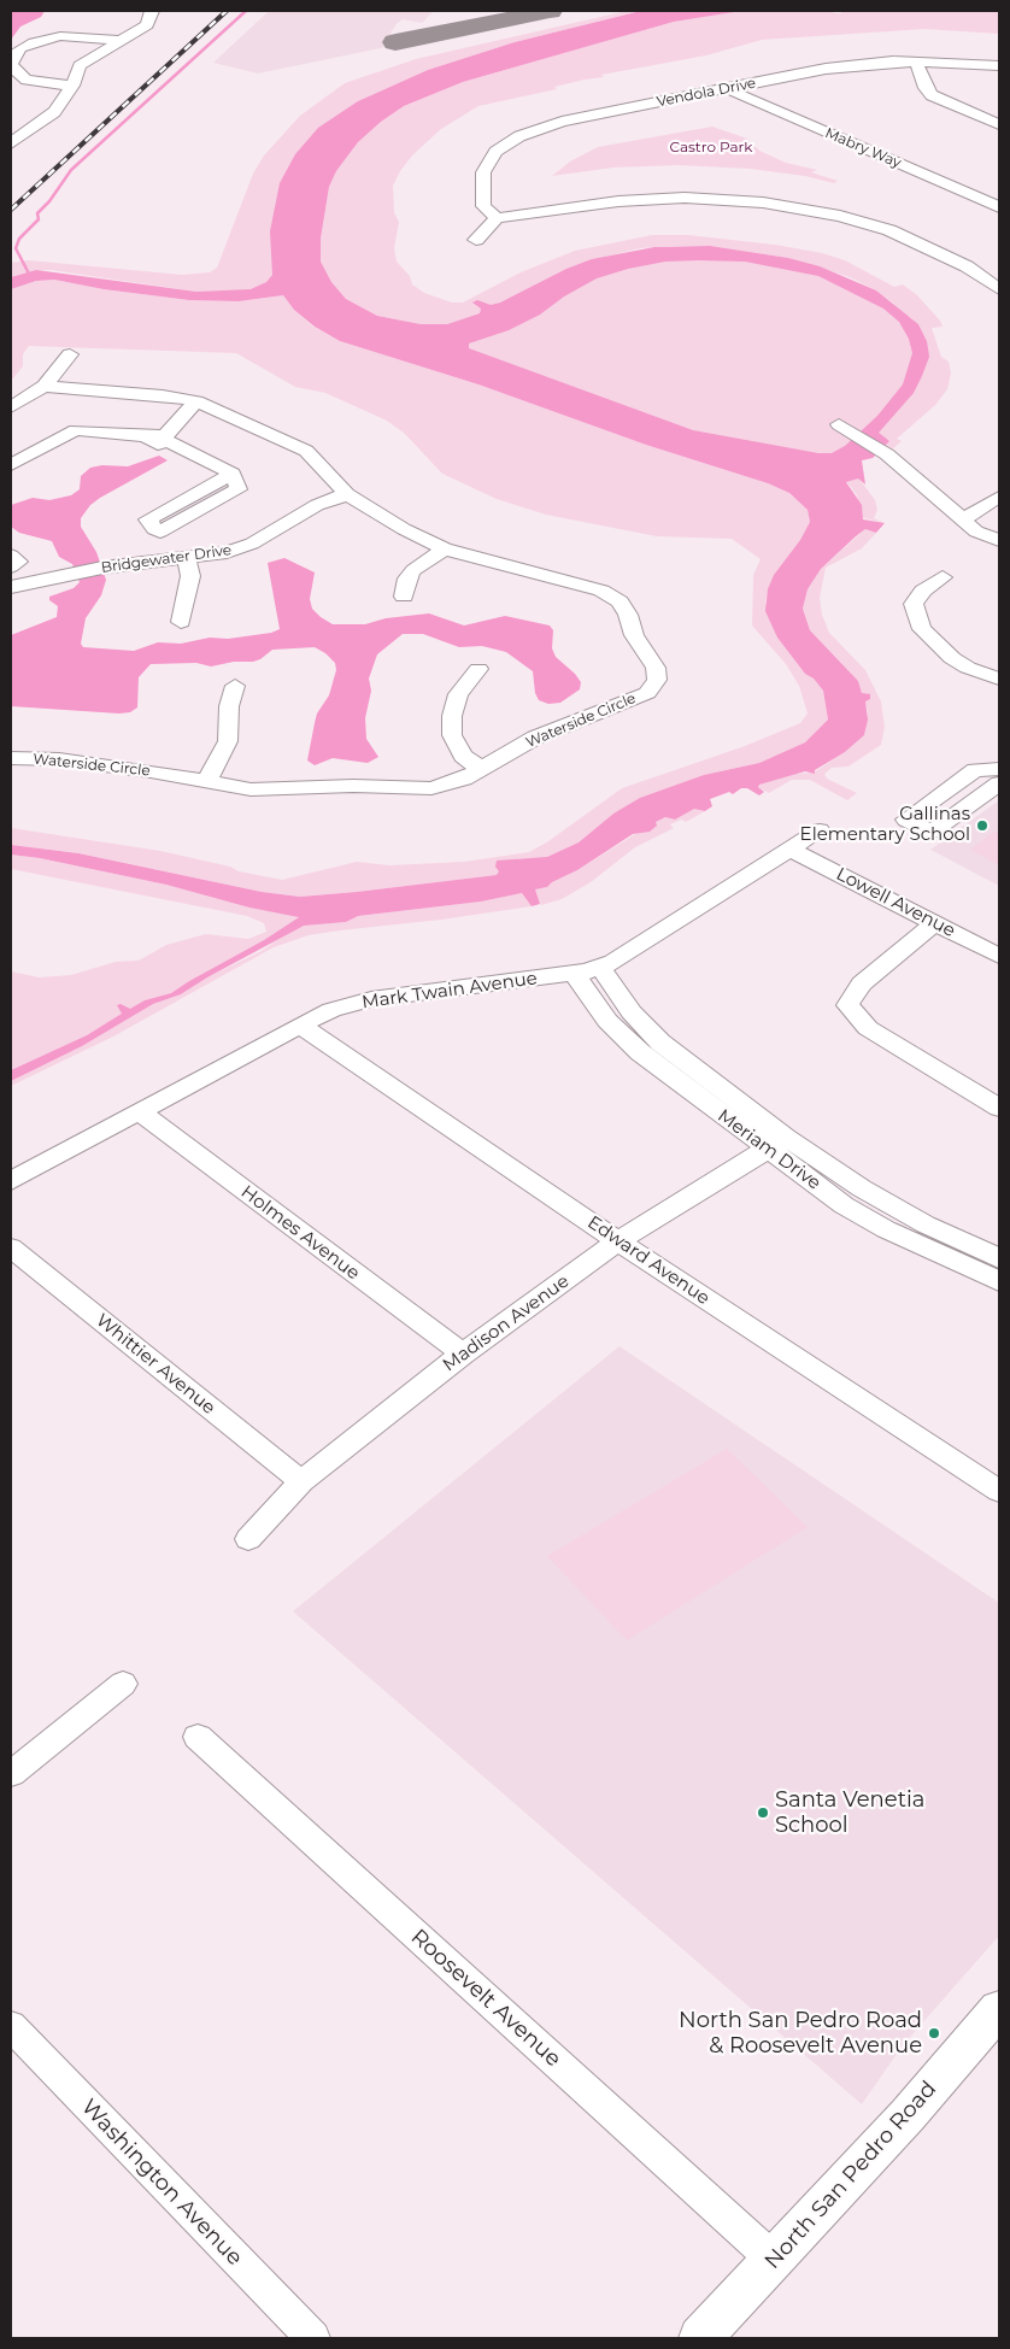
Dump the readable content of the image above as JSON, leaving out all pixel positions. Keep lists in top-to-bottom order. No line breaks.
{"streets":{"main road":["North San Pedro Road"],"street":["Vendola Drive","Mabry Way","Bridgewater Drive","Waterside Circle","Lowell Avenue","Mark Twain Avenue","Meriam Drive","Holmes Avenue","Edward Avenue","Madison Avenue","Whittier Avenue","Roosevelt Avenue","Washington Avenue"]},"crossings":[["Vendola Drive","Mabry Way"],["Bridgewater Drive","Waterside Circle"],["Lowell Avenue","Mark Twain Avenue"],["Mark Twain Avenue","Meriam Drive"],["Mark Twain Avenue","Holmes Avenue"],["Mark Twain Avenue","Edward Avenue"],["Meriam Drive","Madison Avenue"],["Holmes Avenue","Madison Avenue"],["Edward Avenue","Madison Avenue"],["Madison Avenue","Whittier Avenue"],["Roosevelt Avenue","North San Pedro Road"]],"parks":["Castro Park"],"places":["Gallinas Elementary School","Santa Venetia School","North San Pedro Road & Roosevelt Avenue"]}
